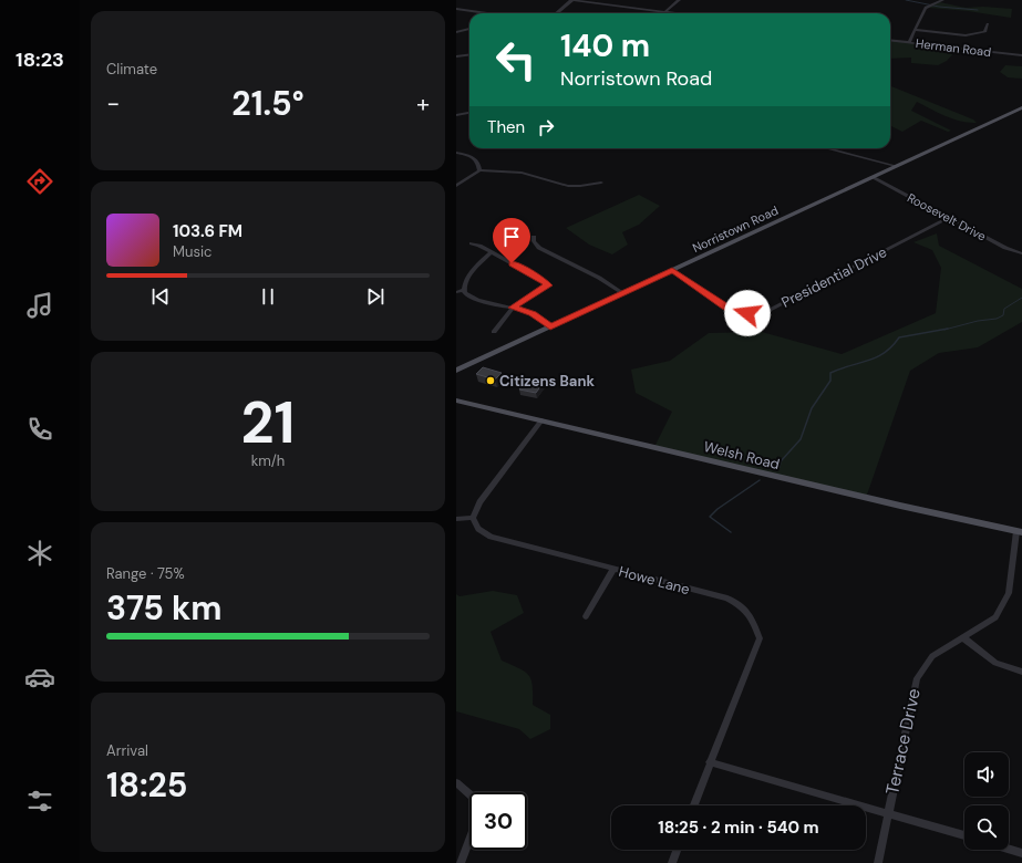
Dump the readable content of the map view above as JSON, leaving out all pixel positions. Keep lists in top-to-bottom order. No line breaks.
{"streets":{"main road":["Norristown Road","Welsh Road"],"street":["Herman Road","Roosevelt Drive","Presidential Drive","Howe Lane","Terrace Drive"]},"crossings":[["Roosevelt Drive","Norristown Road"],["Roosevelt Drive","Presidential Drive"],["Norristown Road","Presidential Drive"],["Welsh Road","Terrace Drive"]],"places":["Citizens Bank"],"page":{"tabs":"18:23","tile":["Climate",["21","km/h"],["Range · 75%","375 km"],["Arrival","18:25"]],"turn":["140 m","Norristown Road"],"heat":["−","21.5°","+"],"then":"Then","song":["103.6 FM","Music"],"limit":"30","trip":"18:25 · 2 min · 540 m"}}
